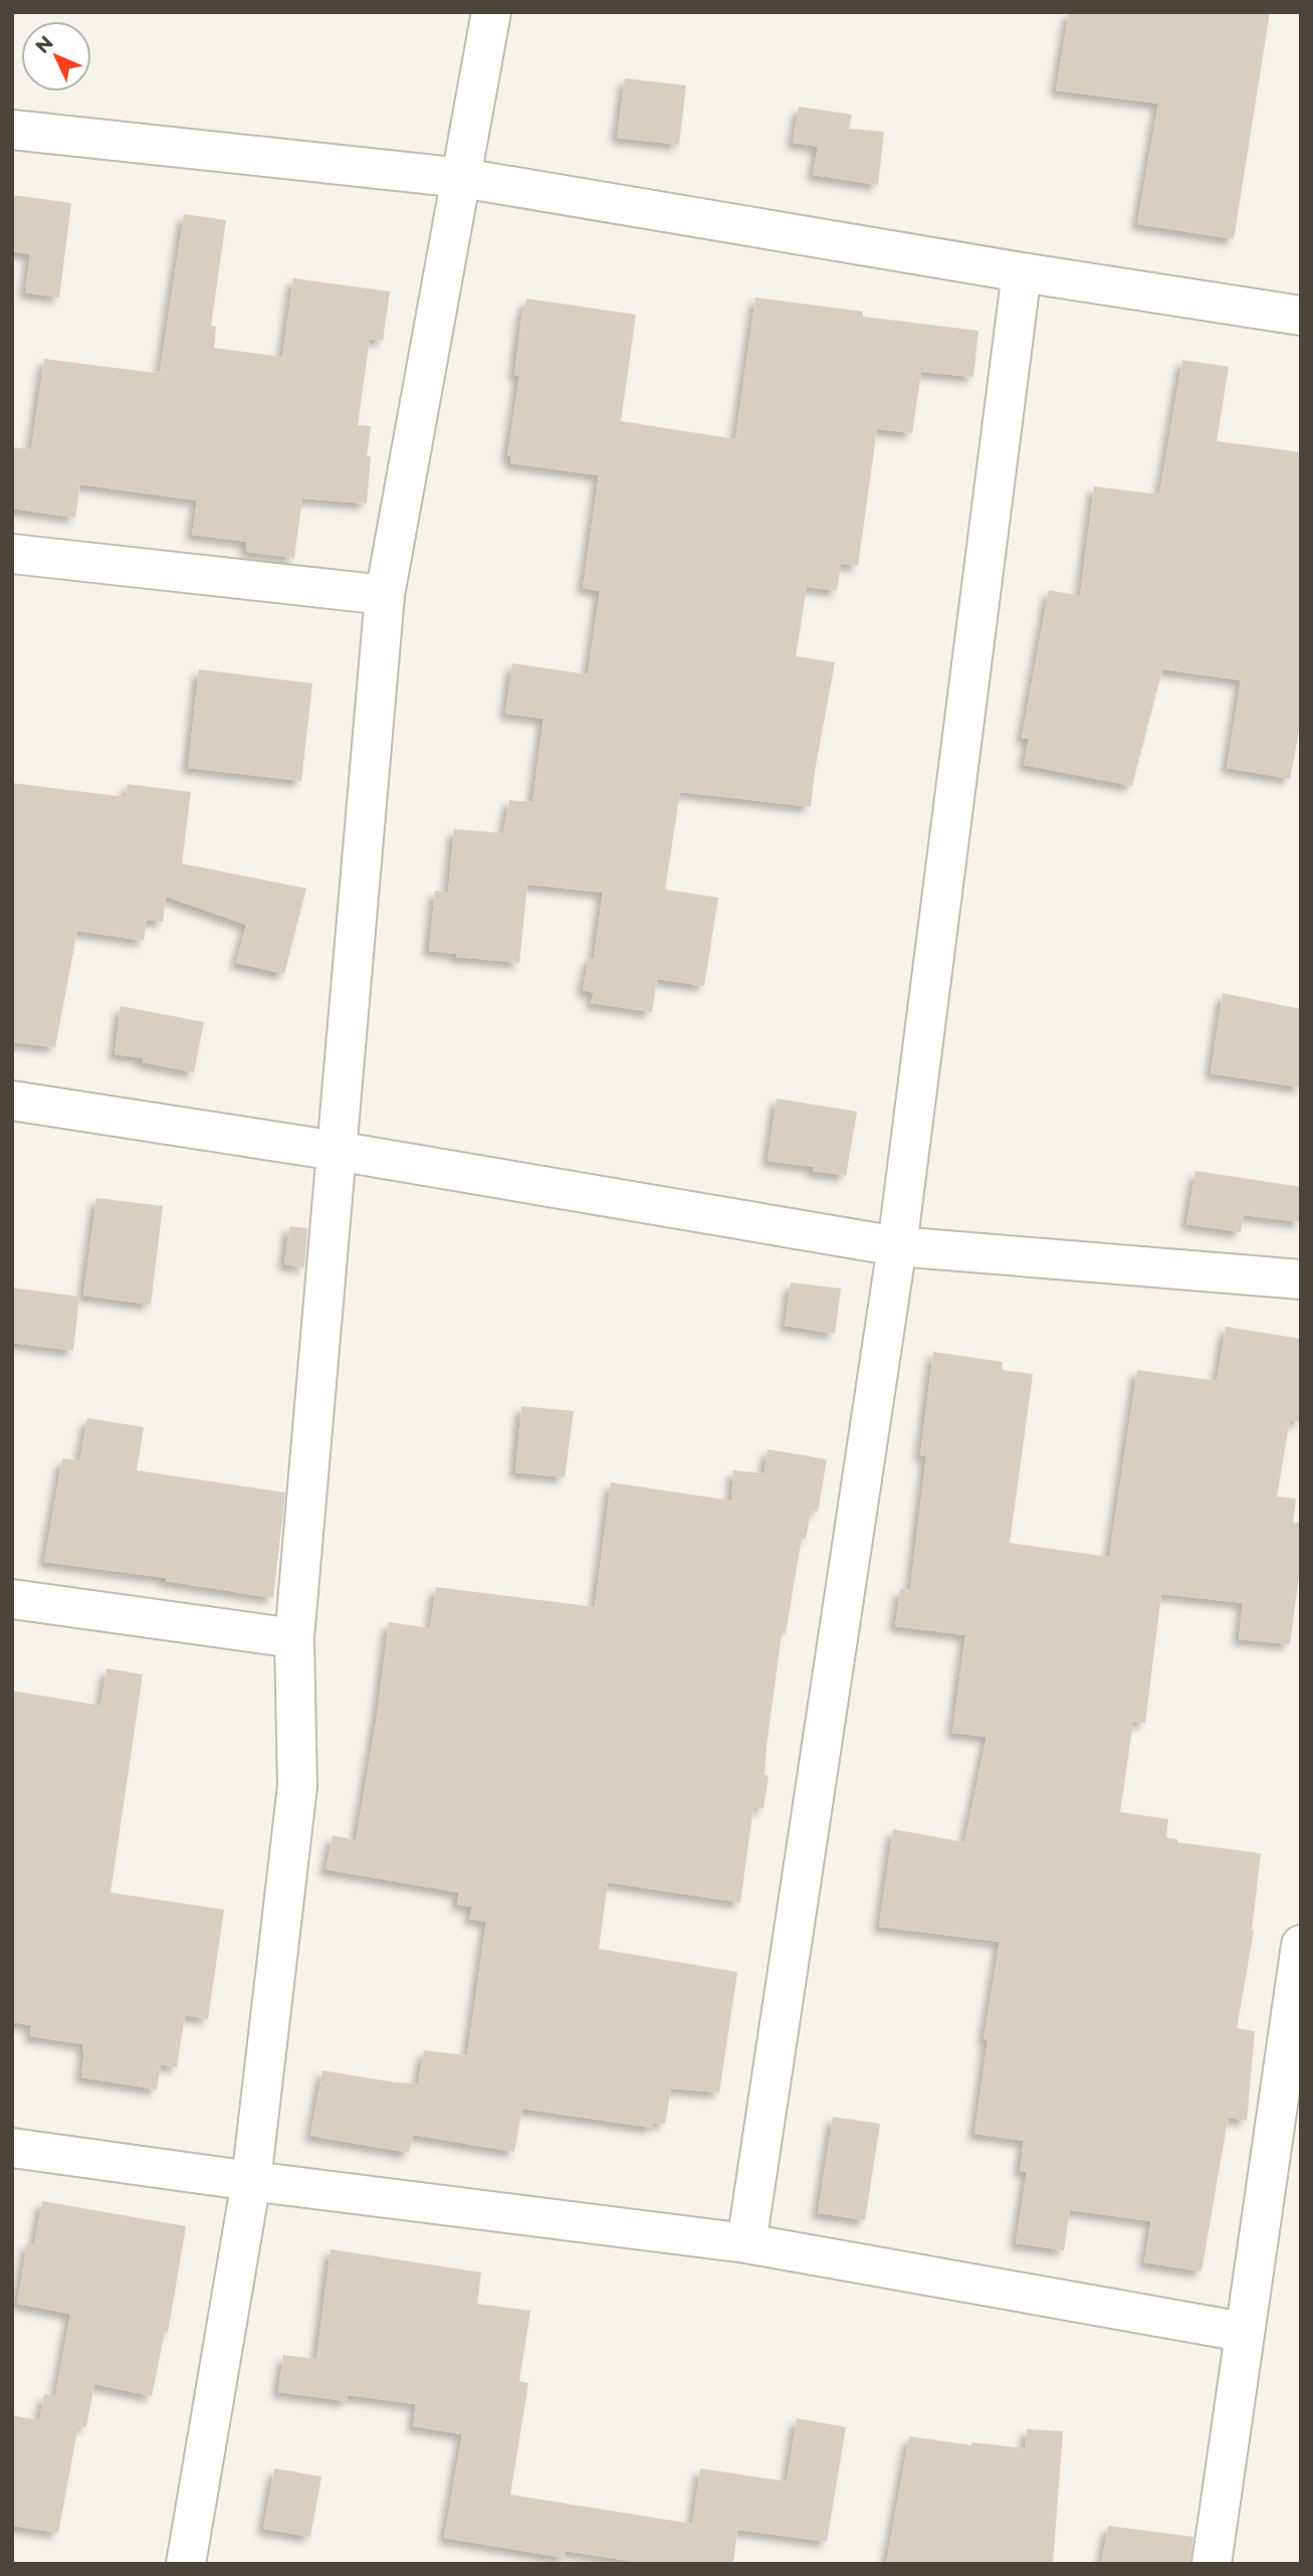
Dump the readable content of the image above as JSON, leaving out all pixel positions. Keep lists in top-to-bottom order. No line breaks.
{"north":"top left"}
